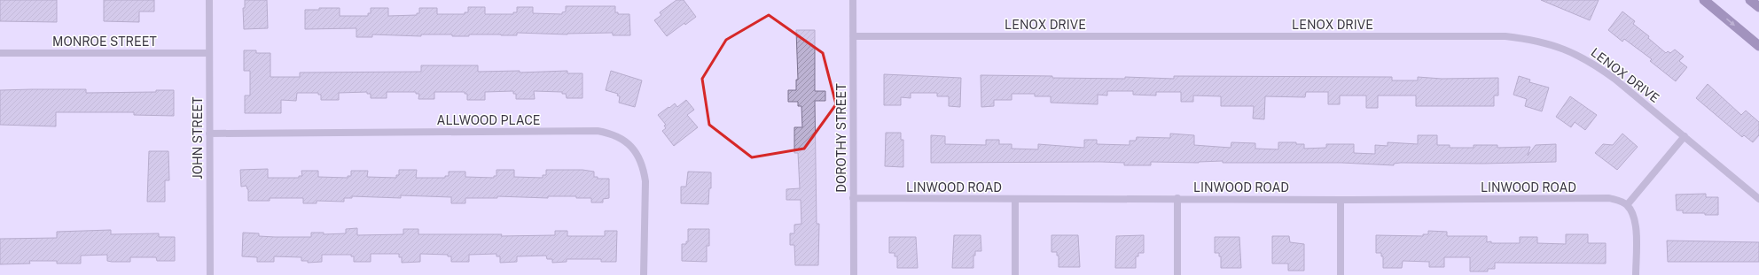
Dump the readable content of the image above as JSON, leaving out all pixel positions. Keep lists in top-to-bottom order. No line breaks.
{"streets":{"street":["LENOX DRIVE","MONROE STREET","ALLWOOD PLACE","JOHN STREET","DOROTHY STREET","LINWOOD ROAD"]},"crossings":[["LENOX DRIVE","DOROTHY STREET"],["MONROE STREET","JOHN STREET"],["ALLWOOD PLACE","JOHN STREET"],["DOROTHY STREET","LINWOOD ROAD"]]}
